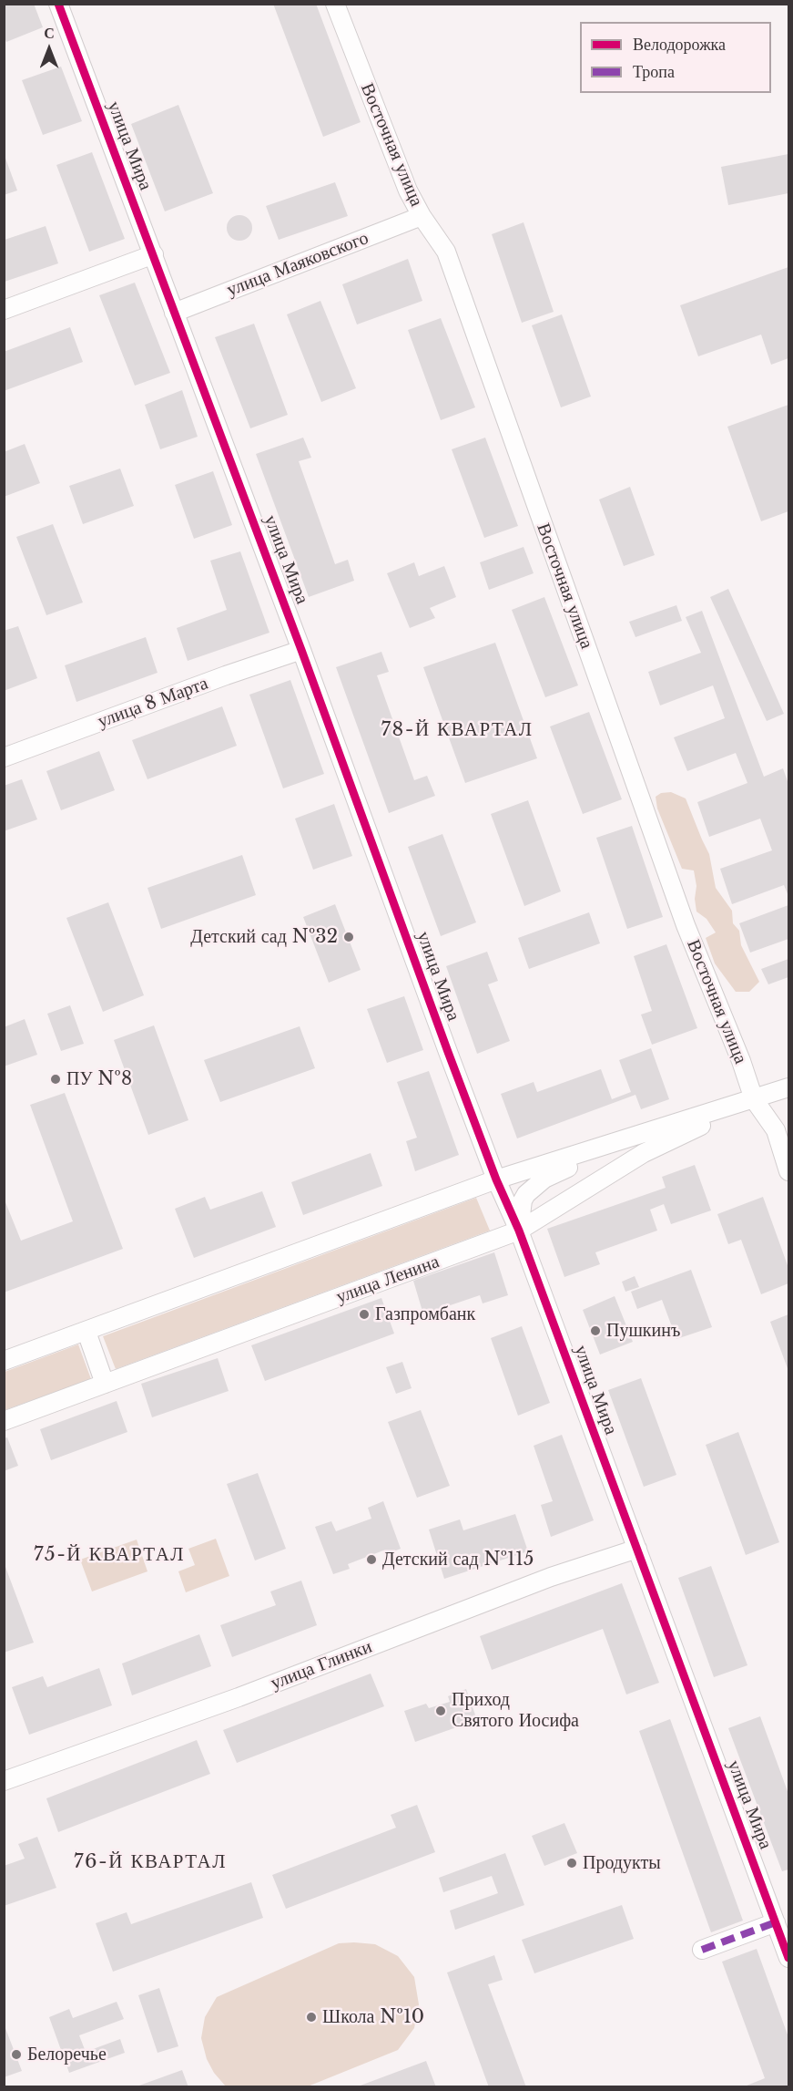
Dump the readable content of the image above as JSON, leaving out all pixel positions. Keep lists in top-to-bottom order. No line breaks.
{"streets":{"street":["Восточная улица","улица Мира","улица Маяковского","улица 8 Марта","улица Ленина","улица Глинки"]},"crossings":[["Восточная улица","улица Маяковского"],["Восточная улица","улица Ленина"],["улица Мира","улица Маяковского"],["улица Мира","улица 8 Марта"],["улица Мира","улица Ленина"],["улица Мира","улица Глинки"]],"districts":["78-Й КВАРТАЛ","75-Й КВАРТАЛ","76-Й КВАРТАЛ"],"places":["Детский сад №32","ПУ №8","Газпромбанк","Пушкинъ","Детский сад №115","Приход Святого Иосифа","Продукты","Школа №10","Белоречье"],"legend":["Велодорожка","Тропа"],"north":"top"}
